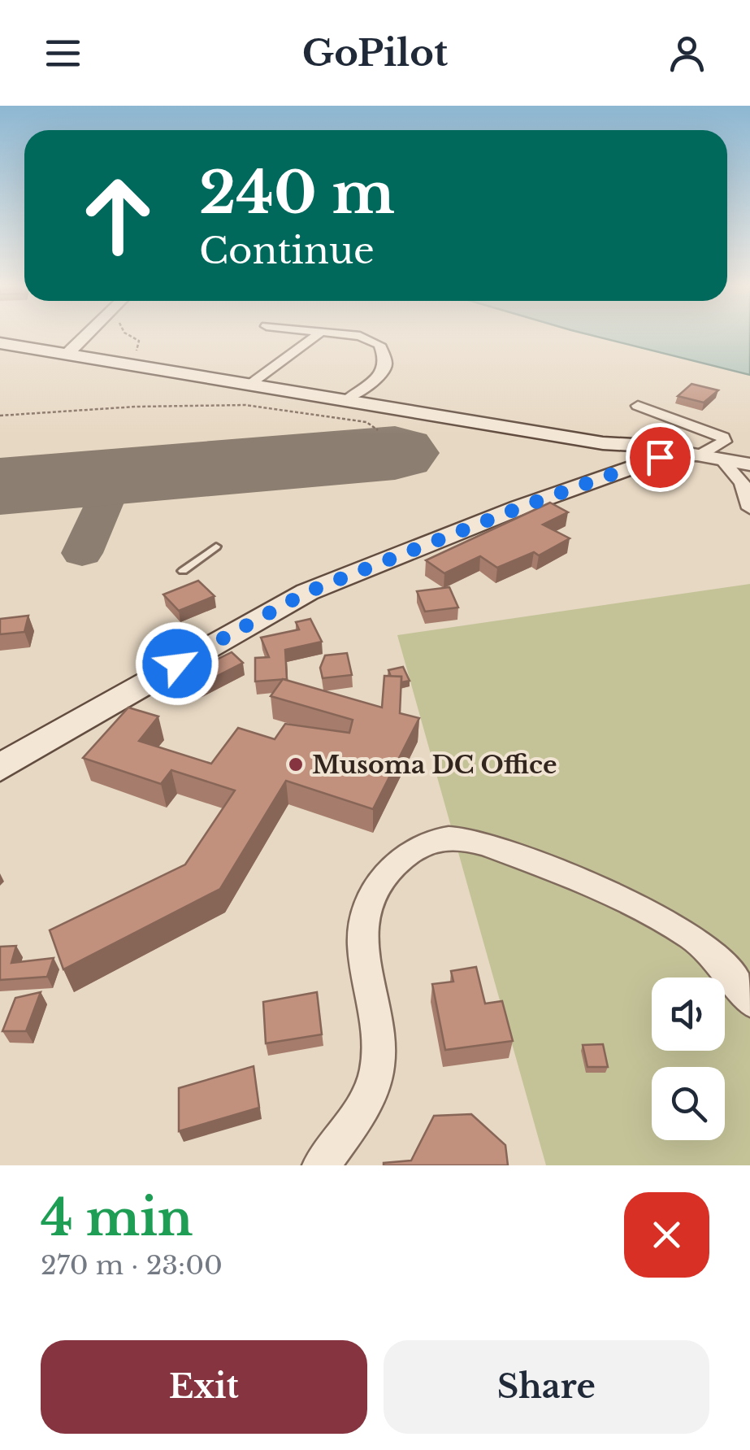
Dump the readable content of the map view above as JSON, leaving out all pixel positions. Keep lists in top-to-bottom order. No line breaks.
{"places":["Musoma DC Office"],"page":{"header":"GoPilot","turn":["240 m","Continue"],"heading":["4 min","270 m · 23:00"],"buttons":["Exit","Share"]}}
